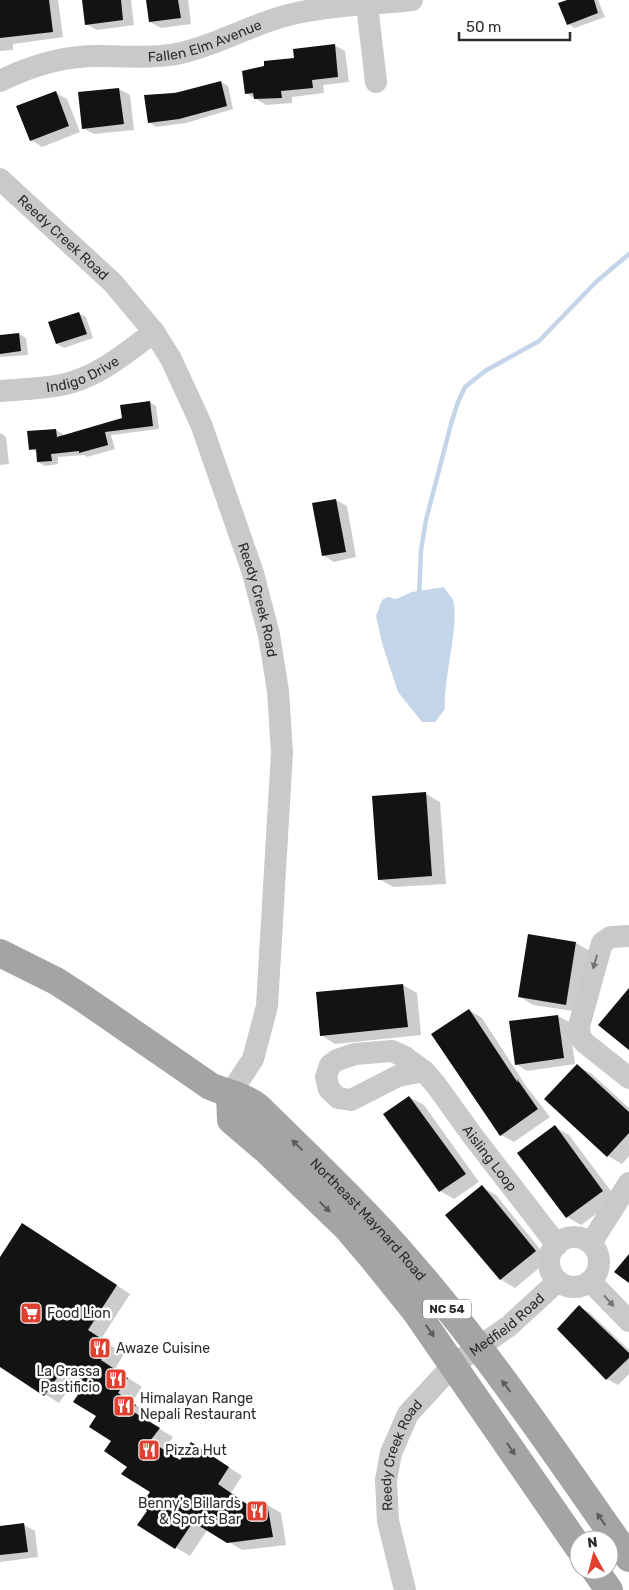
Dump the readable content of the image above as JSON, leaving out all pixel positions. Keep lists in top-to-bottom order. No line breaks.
{"streets":{"main road":["Northeast Maynard Road","NC 54"],"street":["Fallen Elm Avenue","Reedy Creek Road","Indigo Drive","Aisling Loop","Medfield Road"]},"crossings":[["Reedy Creek Road","Indigo Drive"],["Reedy Creek Road","Northeast Maynard Road"],["Reedy Creek Road","Medfield Road"],["Aisling Loop","Medfield Road"],["Northeast Maynard Road","Medfield Road"]],"places":{"supermarket":["Food Lion"],"restaurant":["Awaze Cuisine","La Grassa Pastificio","Himalayan Range Nepali Restaurant","Pizza Hut","Benny's Billards & Sports Bar"]},"scale_bar":"50 m","north":"top"}
